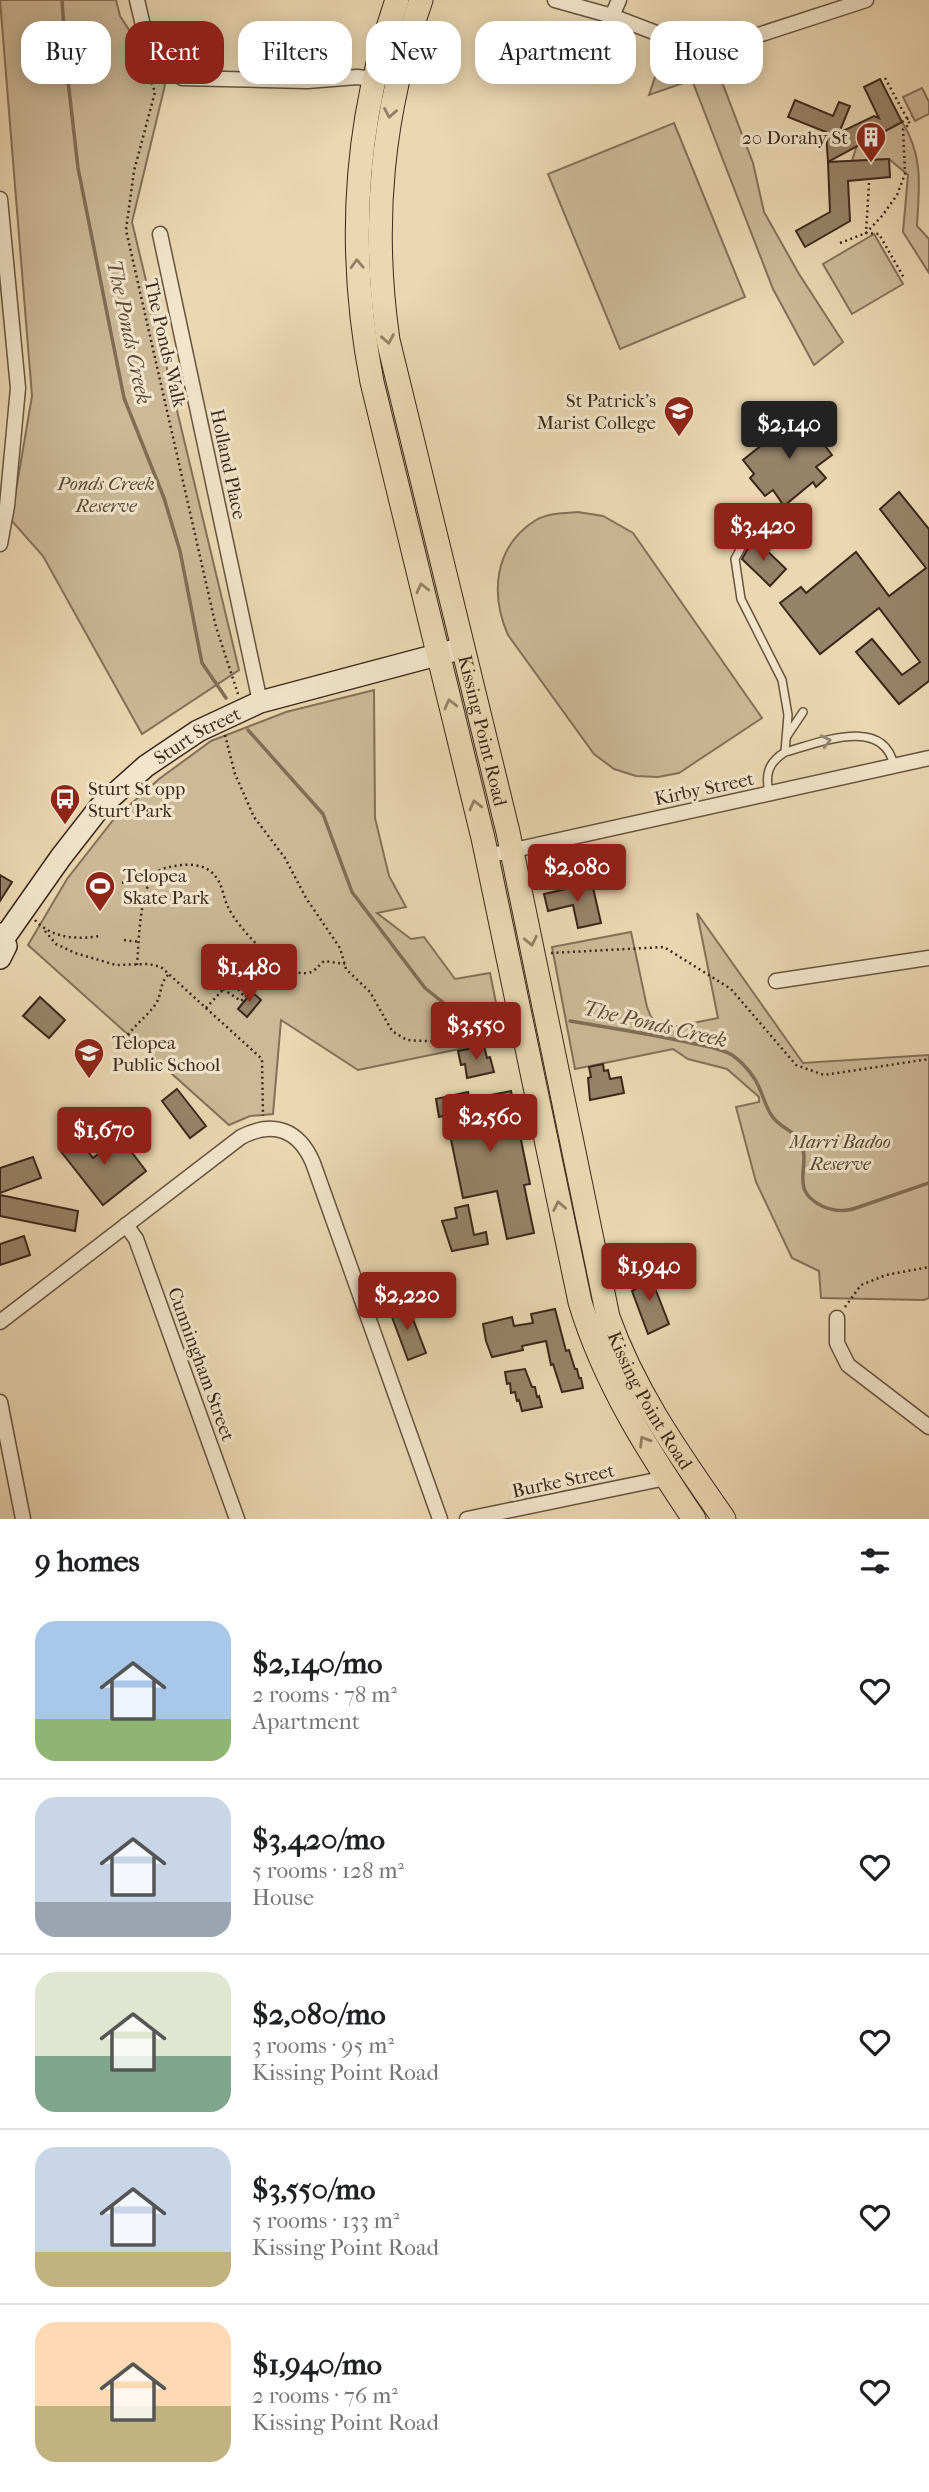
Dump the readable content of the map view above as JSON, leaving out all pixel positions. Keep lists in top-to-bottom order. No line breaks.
{"streets":{"main road":["Kissing Point Road"],"street":["Holland Place","Sturt Street","Kirby Street","Cunningham Street","Burke Street"],"path":["The Ponds Walk"]},"crossings":[["Holland Place","Sturt Street"],["Kissing Point Road","Sturt Street"],["Kissing Point Road","Kirby Street"],["Kissing Point Road","Burke Street"]],"water":["The Ponds Creek"],"parks":["Ponds Creek Reserve","Marri Badoo Reserve"],"places":{"building":["20 Dorahy St"],"school or university":["St Patrick's Marist College","Telopea Public School"],"bus stop":["Sturt St opp Sturt Park"],"sports":["Telopea Skate Park"]},"page":{"chip":["Buy","Rent","Filters","New","Apartment","House"],"price":["$2,140","$3,420","$2,080","$1,480","$3,550","$2,560","$1,670","$1,940","$2,220"],"heading":"9 homes","list":[{"name":"$2,140/mo","note":"2 rooms · 78 m² · Apartment"},{"name":"$3,420/mo","note":"5 rooms · 128 m² · House"},{"name":"$2,080/mo","note":"3 rooms · 95 m² · Kissing Point Road"},{"name":"$3,550/mo","note":"5 rooms · 133 m² · Kissing Point Road"},{"name":"$1,940/mo","note":"2 rooms · 76 m² · Kissing Point Road"}]}}
